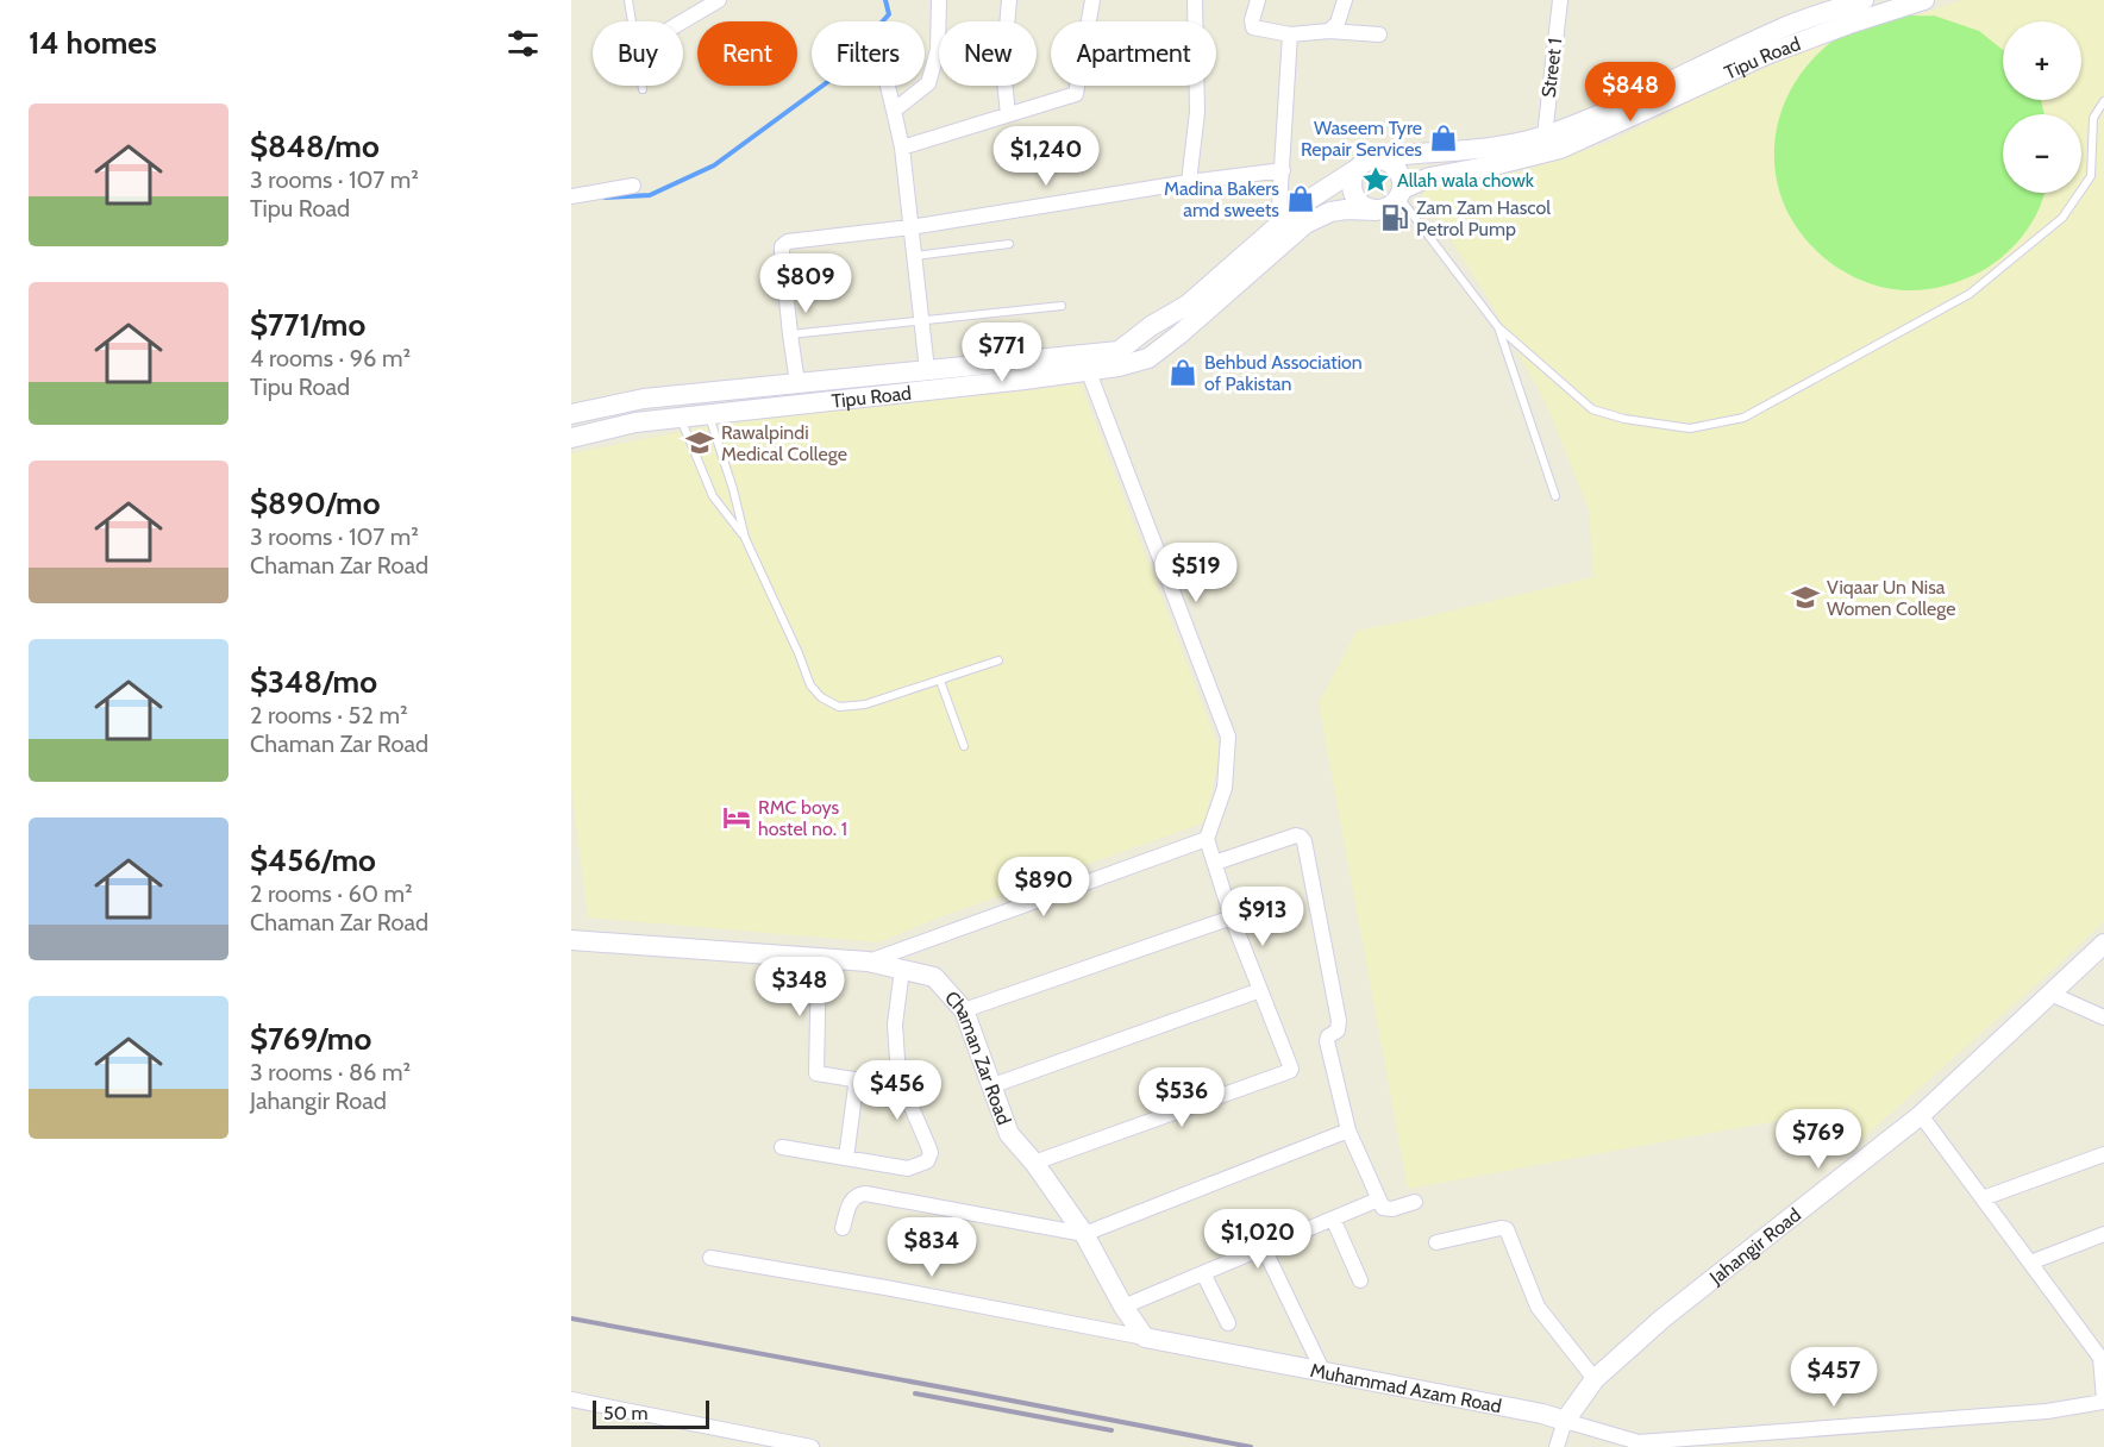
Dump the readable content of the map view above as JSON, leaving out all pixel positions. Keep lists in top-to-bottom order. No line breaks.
{"streets":{"main road":["Tipu Road","Chaman Zar Road","Jahangir Road","Muhammad Azam Road"],"street":["Street 1"]},"crossings":[["Chaman Zar Road","Muhammad Azam Road"],["Jahangir Road","Muhammad Azam Road"]],"places":{"shop":["Waseem Tyre Repair Services","Madina Bakers amd sweets","Behbud Association of Pakistan"],"place":["Allah wala chowk"],"fuel station":["Zam Zam Hascol Petrol Pump"],"school or university":["Rawalpindi Medical College","Viqaar Un Nisa Women College"],"hotel":["RMC boys hostel no. 1"]},"scale_bar":"50 m","page":{"heading":"14 homes","map_buttons":["+","−"],"chip":["Buy","Rent","Filters","New","Apartment"],"price":["$848","$1,240","$809","$771","$519","$890","$913","$348","$456","$536","$769","$1,020","$834","$457"],"list":[{"name":"$848/mo","note":"3 rooms · 107 m² · Tipu Road"},{"name":"$771/mo","note":"4 rooms · 96 m² · Tipu Road"},{"name":"$890/mo","note":"3 rooms · 107 m² · Chaman Zar Road"},{"name":"$348/mo","note":"2 rooms · 52 m² · Chaman Zar Road"},{"name":"$456/mo","note":"2 rooms · 60 m² · Chaman Zar Road"},{"name":"$769/mo","note":"3 rooms · 86 m² · Jahangir Road"}],"scale":"50 m"}}
